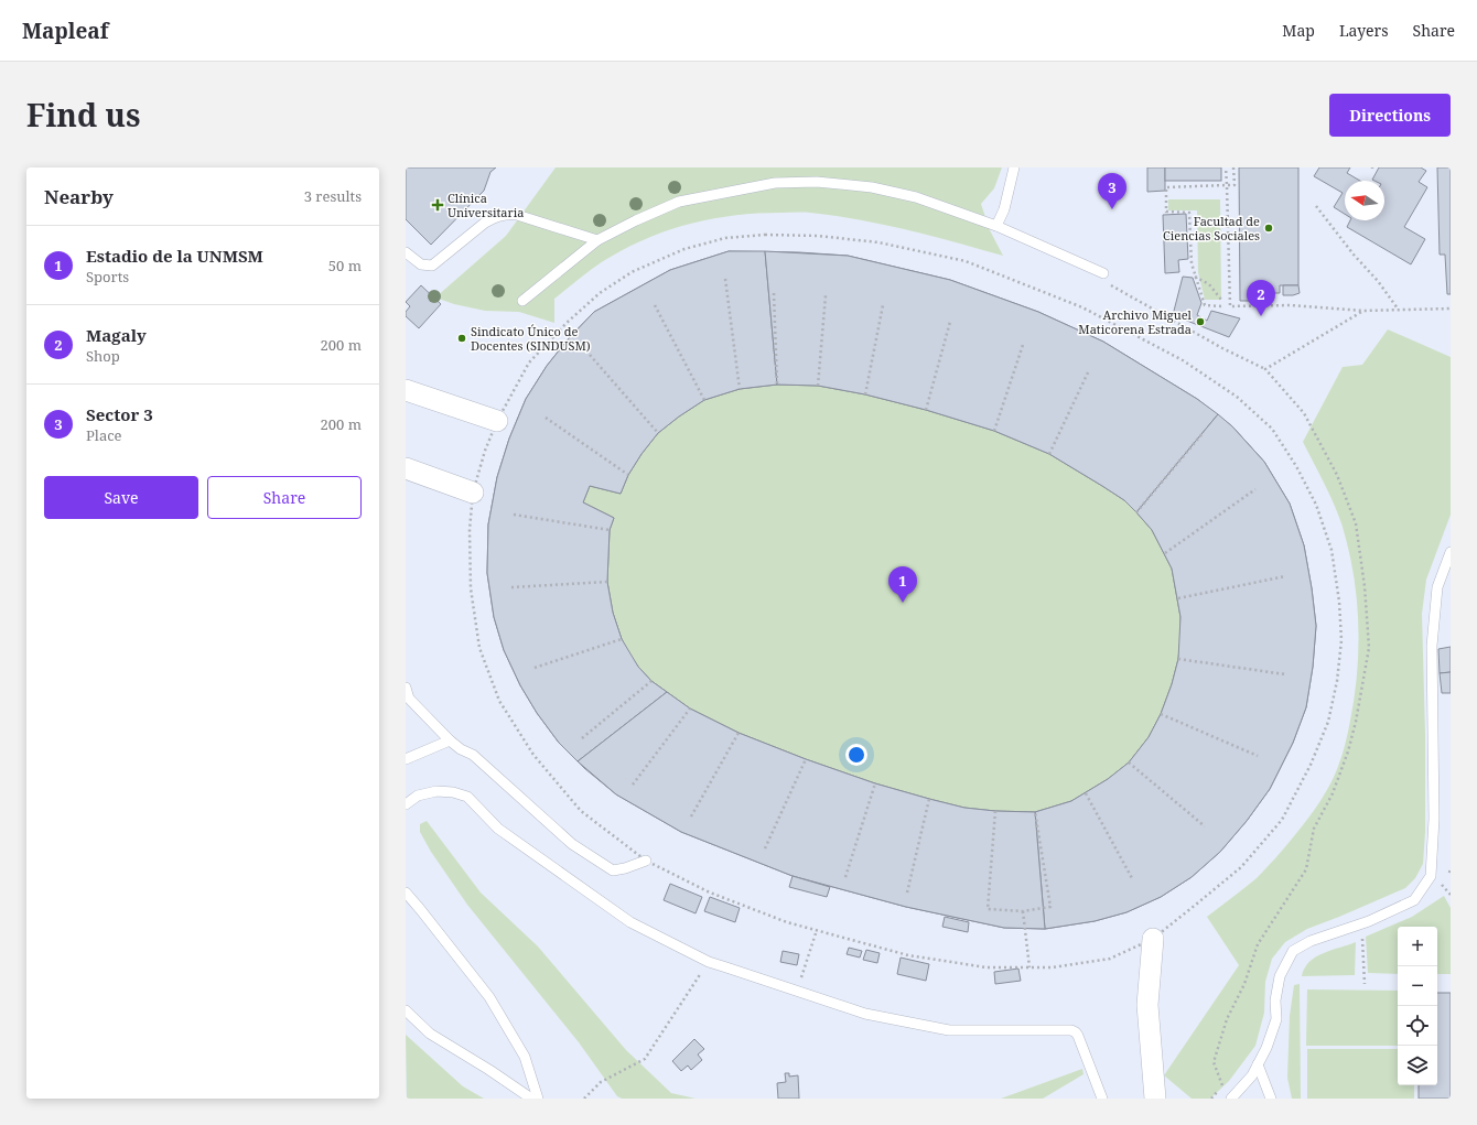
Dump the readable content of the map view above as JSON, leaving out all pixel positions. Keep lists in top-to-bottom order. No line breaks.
{"places":{"health":["Clínica Universitaria"],"other":["Facultad de Ciencias Sociales","Archivo Miguel Maticorena Estrada","Sindicato Único de Docentes (SINDUSM)"]},"north":"left","page":{"header":"Mapleaf","nav":["Map","Layers","Share"],"title":"Find us","buttons":["Directions",["Save","Share"]],"heading":["Nearby","3 results"],"pins":["3","2","1"],"list":[{"mark":"1","name":"Estadio de la UNMSM","note":"Sports","value":"50 m"},{"mark":"2","name":"Magaly","note":"Shop","value":"200 m"},{"mark":"3","name":"Sector 3","note":"Place","value":"200 m"}],"map_buttons":["+","−"]}}
